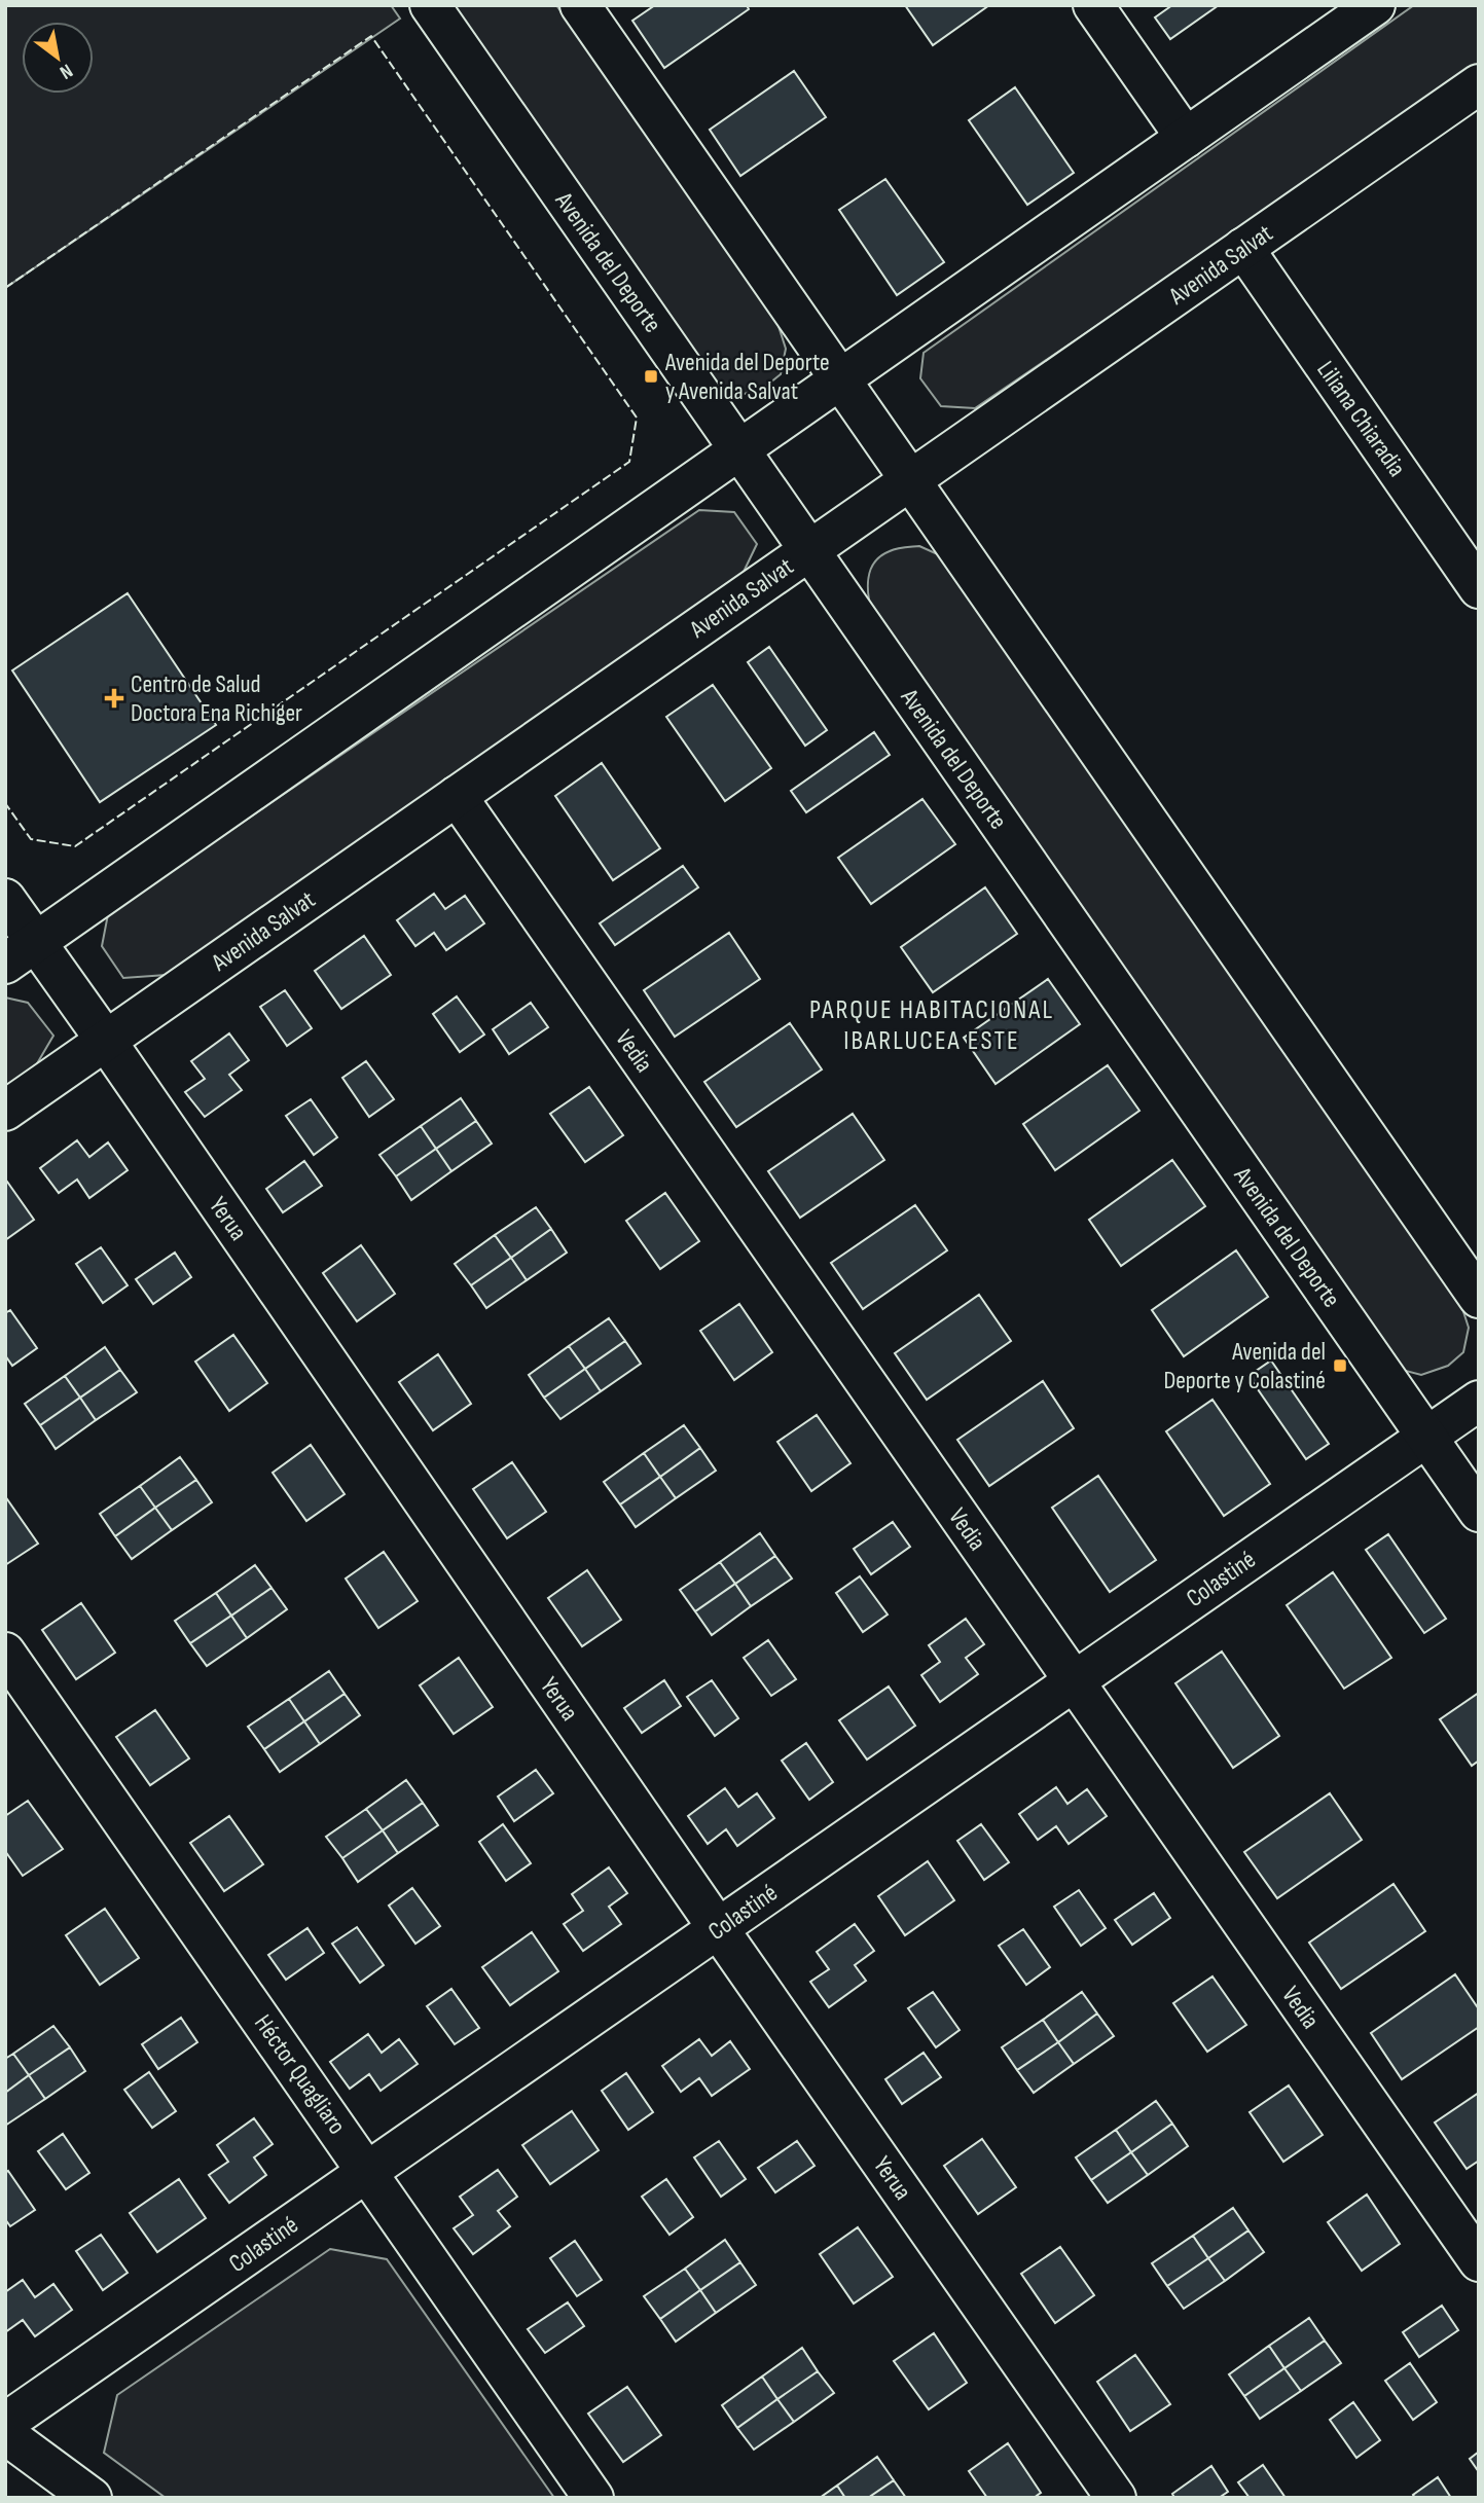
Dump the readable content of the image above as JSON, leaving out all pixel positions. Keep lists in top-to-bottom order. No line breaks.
{"streets":{"street":["Avenida del Deporte","Avenida Salvat","Liliana Chiaradia","Vedia","Yerua","Colastiné","Héctor Quagliaro"]},"crossings":[["Avenida del Deporte","Avenida Salvat"],["Avenida del Deporte","Colastiné"],["Avenida Salvat","Liliana Chiaradia"],["Avenida Salvat","Vedia"],["Avenida Salvat","Yerua"],["Vedia","Colastiné"],["Yerua","Colastiné"],["Colastiné","Héctor Quagliaro"]],"districts":["PARQUE HABITACIONAL IBARLUCEA ESTE"],"places":{"transit":["Avenida del Deporte y Avenida Salvat","Avenida del Deporte y Colastiné"],"health":["Centro de Salud Doctora Ena Richiger"]},"north":"bottom right"}
